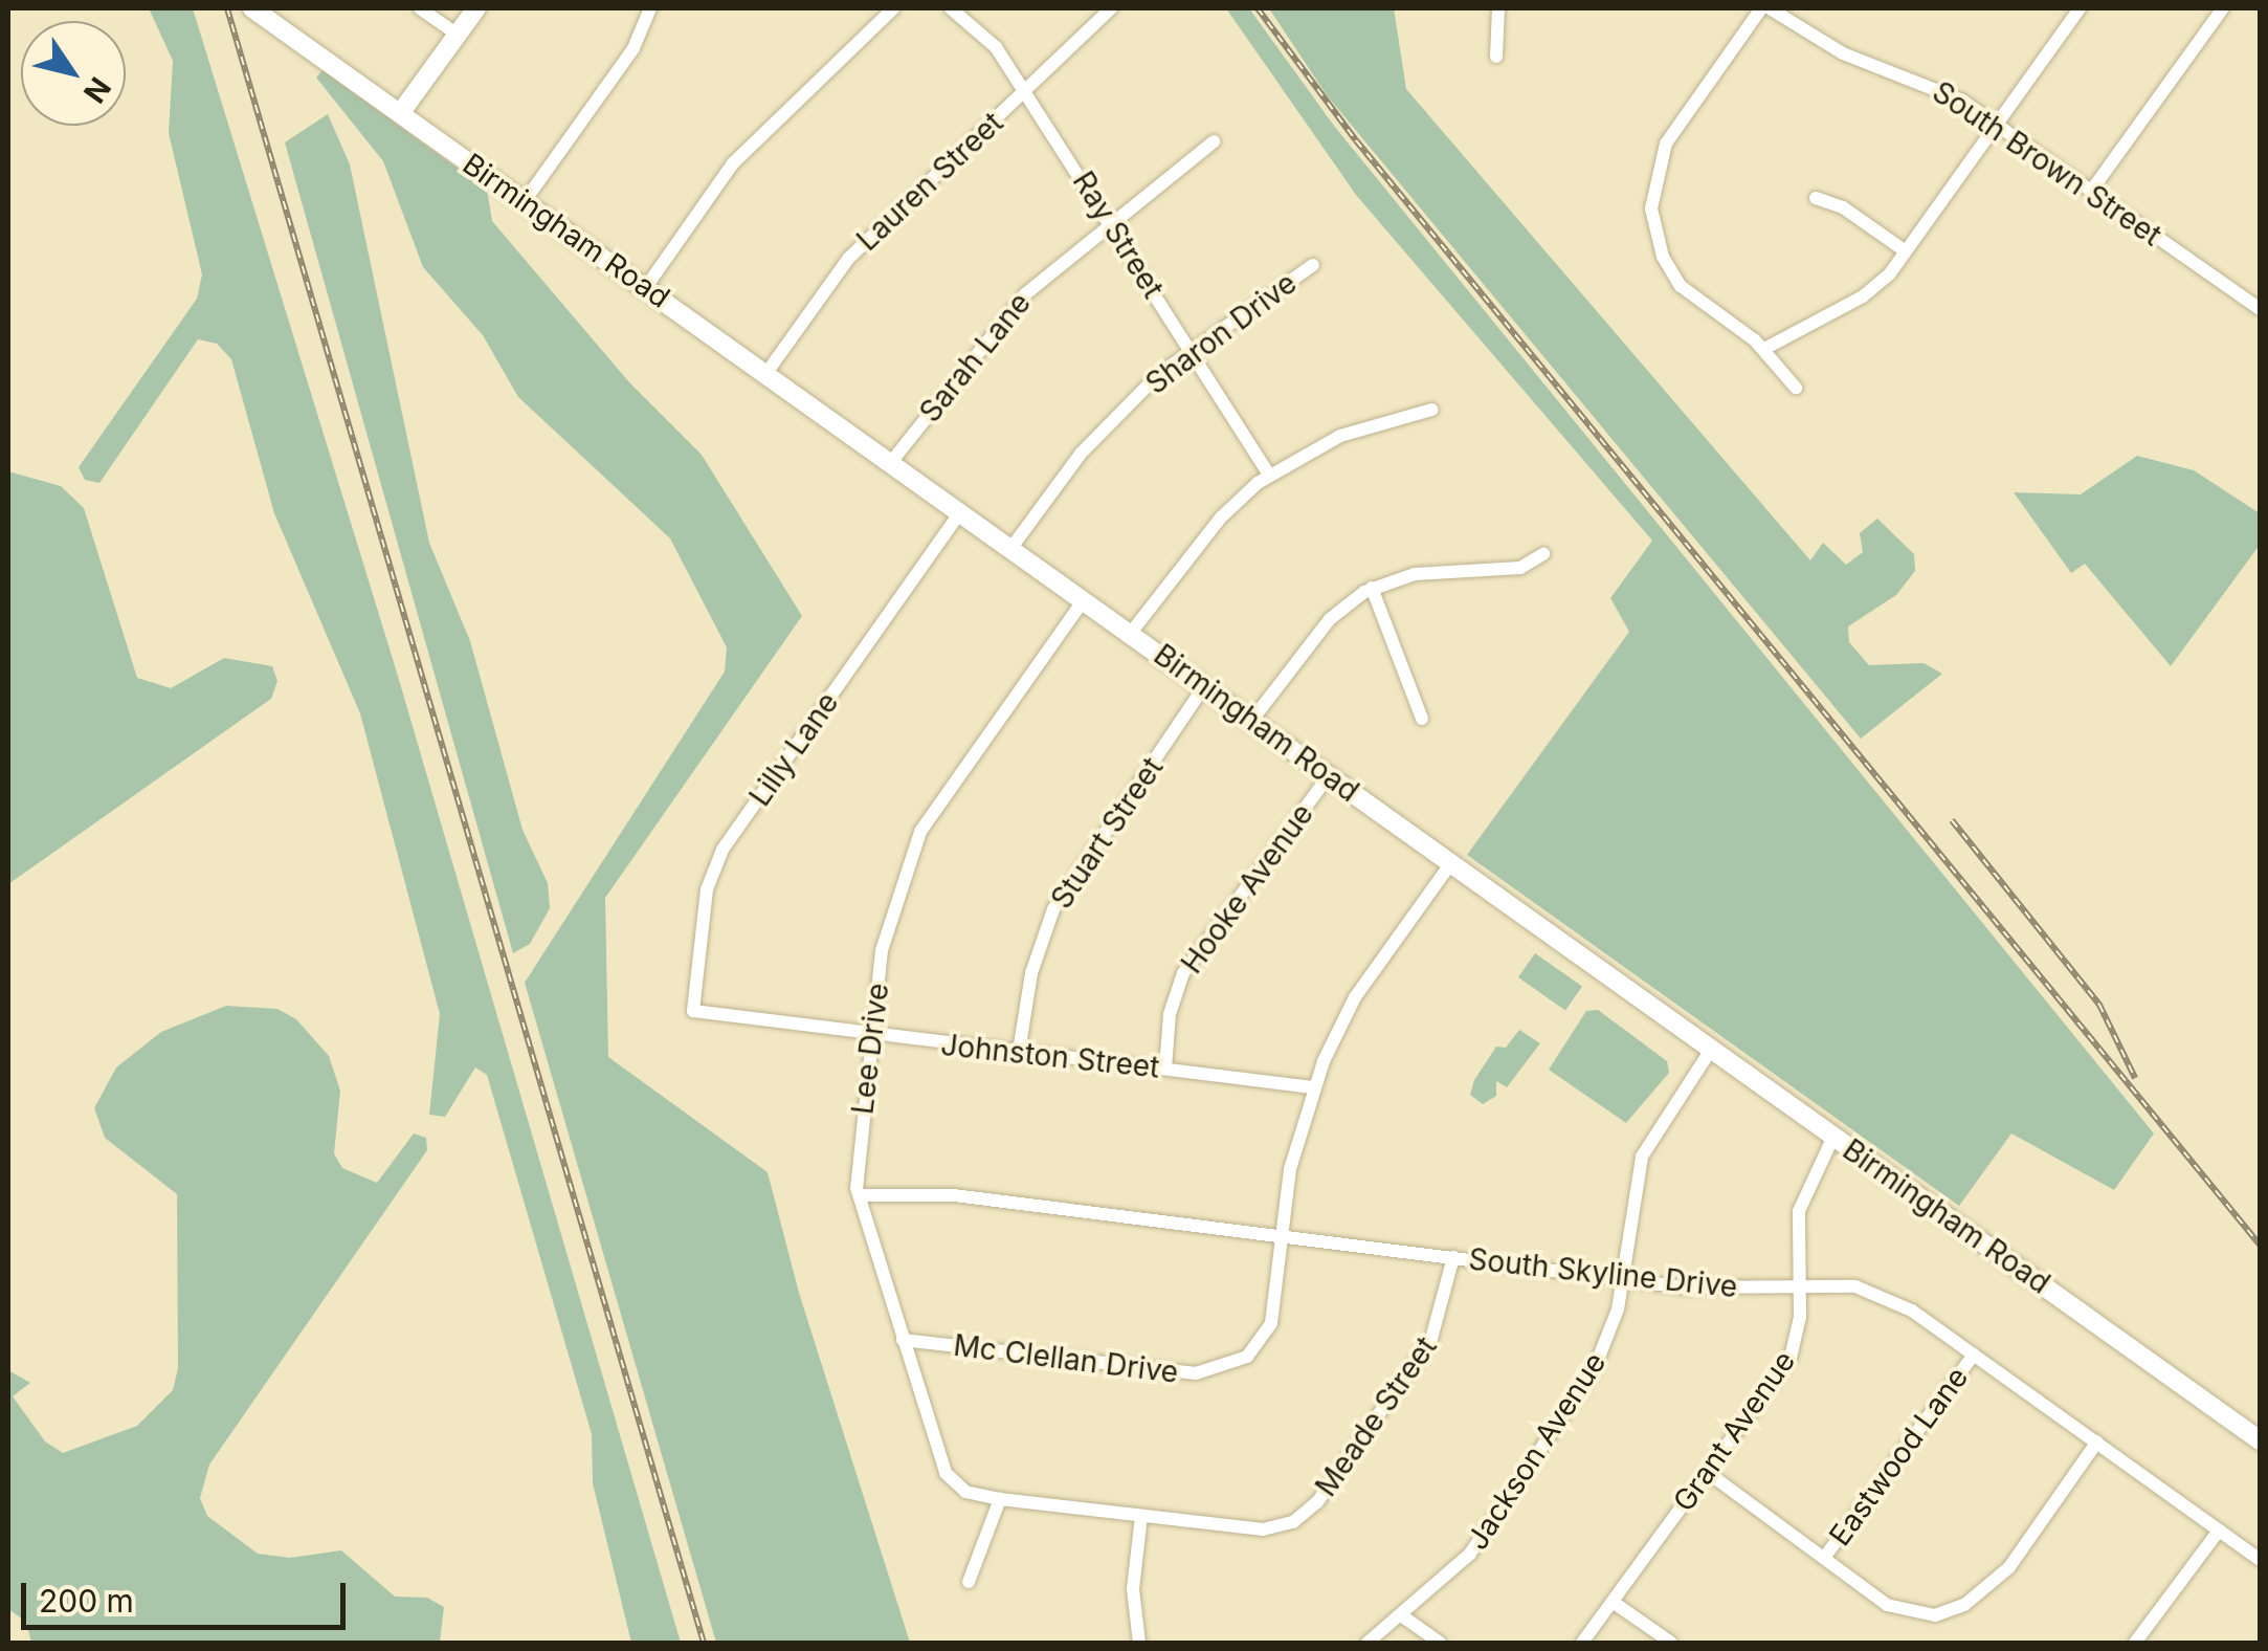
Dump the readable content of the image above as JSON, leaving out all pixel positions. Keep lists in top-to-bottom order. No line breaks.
{"streets":{"street":["South Brown Street","Lauren Street","Birmingham Road","Ray Street","Sharon Drive","Sarah Lane","Lilly Lane","Stuart Street","Hooke Avenue","Lee Drive","Johnston Street","South Skyline Drive","Mc Clellan Drive","Meade Street","Grant Avenue","Jackson Avenue","Eastwood Lane"]},"crossings":[["Lauren Street","Birmingham Road"],["Lauren Street","Ray Street"],["Birmingham Road","Sharon Drive"],["Birmingham Road","Sarah Lane"],["Birmingham Road","Lilly Lane"],["Birmingham Road","Stuart Street"],["Birmingham Road","Hooke Avenue"],["Birmingham Road","Lee Drive"],["Birmingham Road","Mc Clellan Drive"],["Birmingham Road","Grant Avenue"],["Birmingham Road","Jackson Avenue"],["Ray Street","Sharon Drive"],["Ray Street","Sarah Lane"],["Lilly Lane","Johnston Street"],["Stuart Street","Johnston Street"],["Hooke Avenue","Johnston Street"],["Lee Drive","Johnston Street"],["Lee Drive","South Skyline Drive"],["Lee Drive","Mc Clellan Drive"],["Lee Drive","Meade Street"],["Johnston Street","Mc Clellan Drive"],["South Skyline Drive","Mc Clellan Drive"],["South Skyline Drive","Meade Street"],["South Skyline Drive","Grant Avenue"],["South Skyline Drive","Jackson Avenue"],["South Skyline Drive","Eastwood Lane"]],"scale_bar":"200 m","north":"bottom right"}
